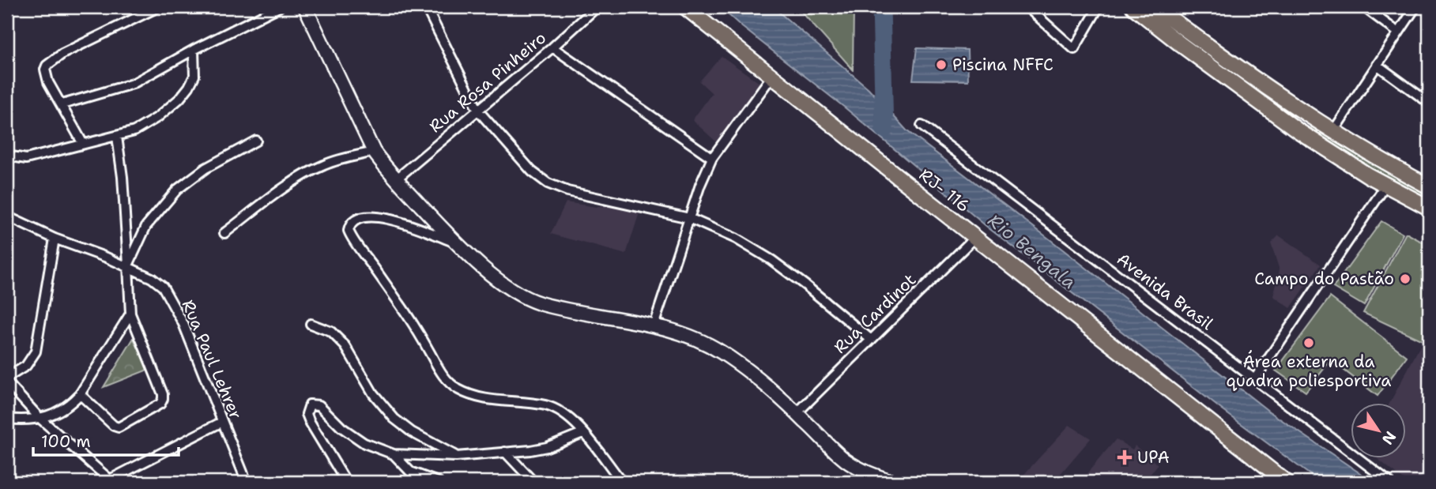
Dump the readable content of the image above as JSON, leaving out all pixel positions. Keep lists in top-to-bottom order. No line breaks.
{"streets":{"main road":["RJ- 116"],"street":["Rua Rosa Pinheiro","Avenida Brasil","Rua Cardinot","Rua Paul Lehrer"]},"crossings":[["RJ- 116","Rua Cardinot"]],"water":["Rio Bengala"],"places":{"other":["Piscina NFFC","Campo do Pastão","Área externa da quadra poliesportiva"],"health":["UPA"]},"scale_bar":"100 m","north":"bottom right"}
